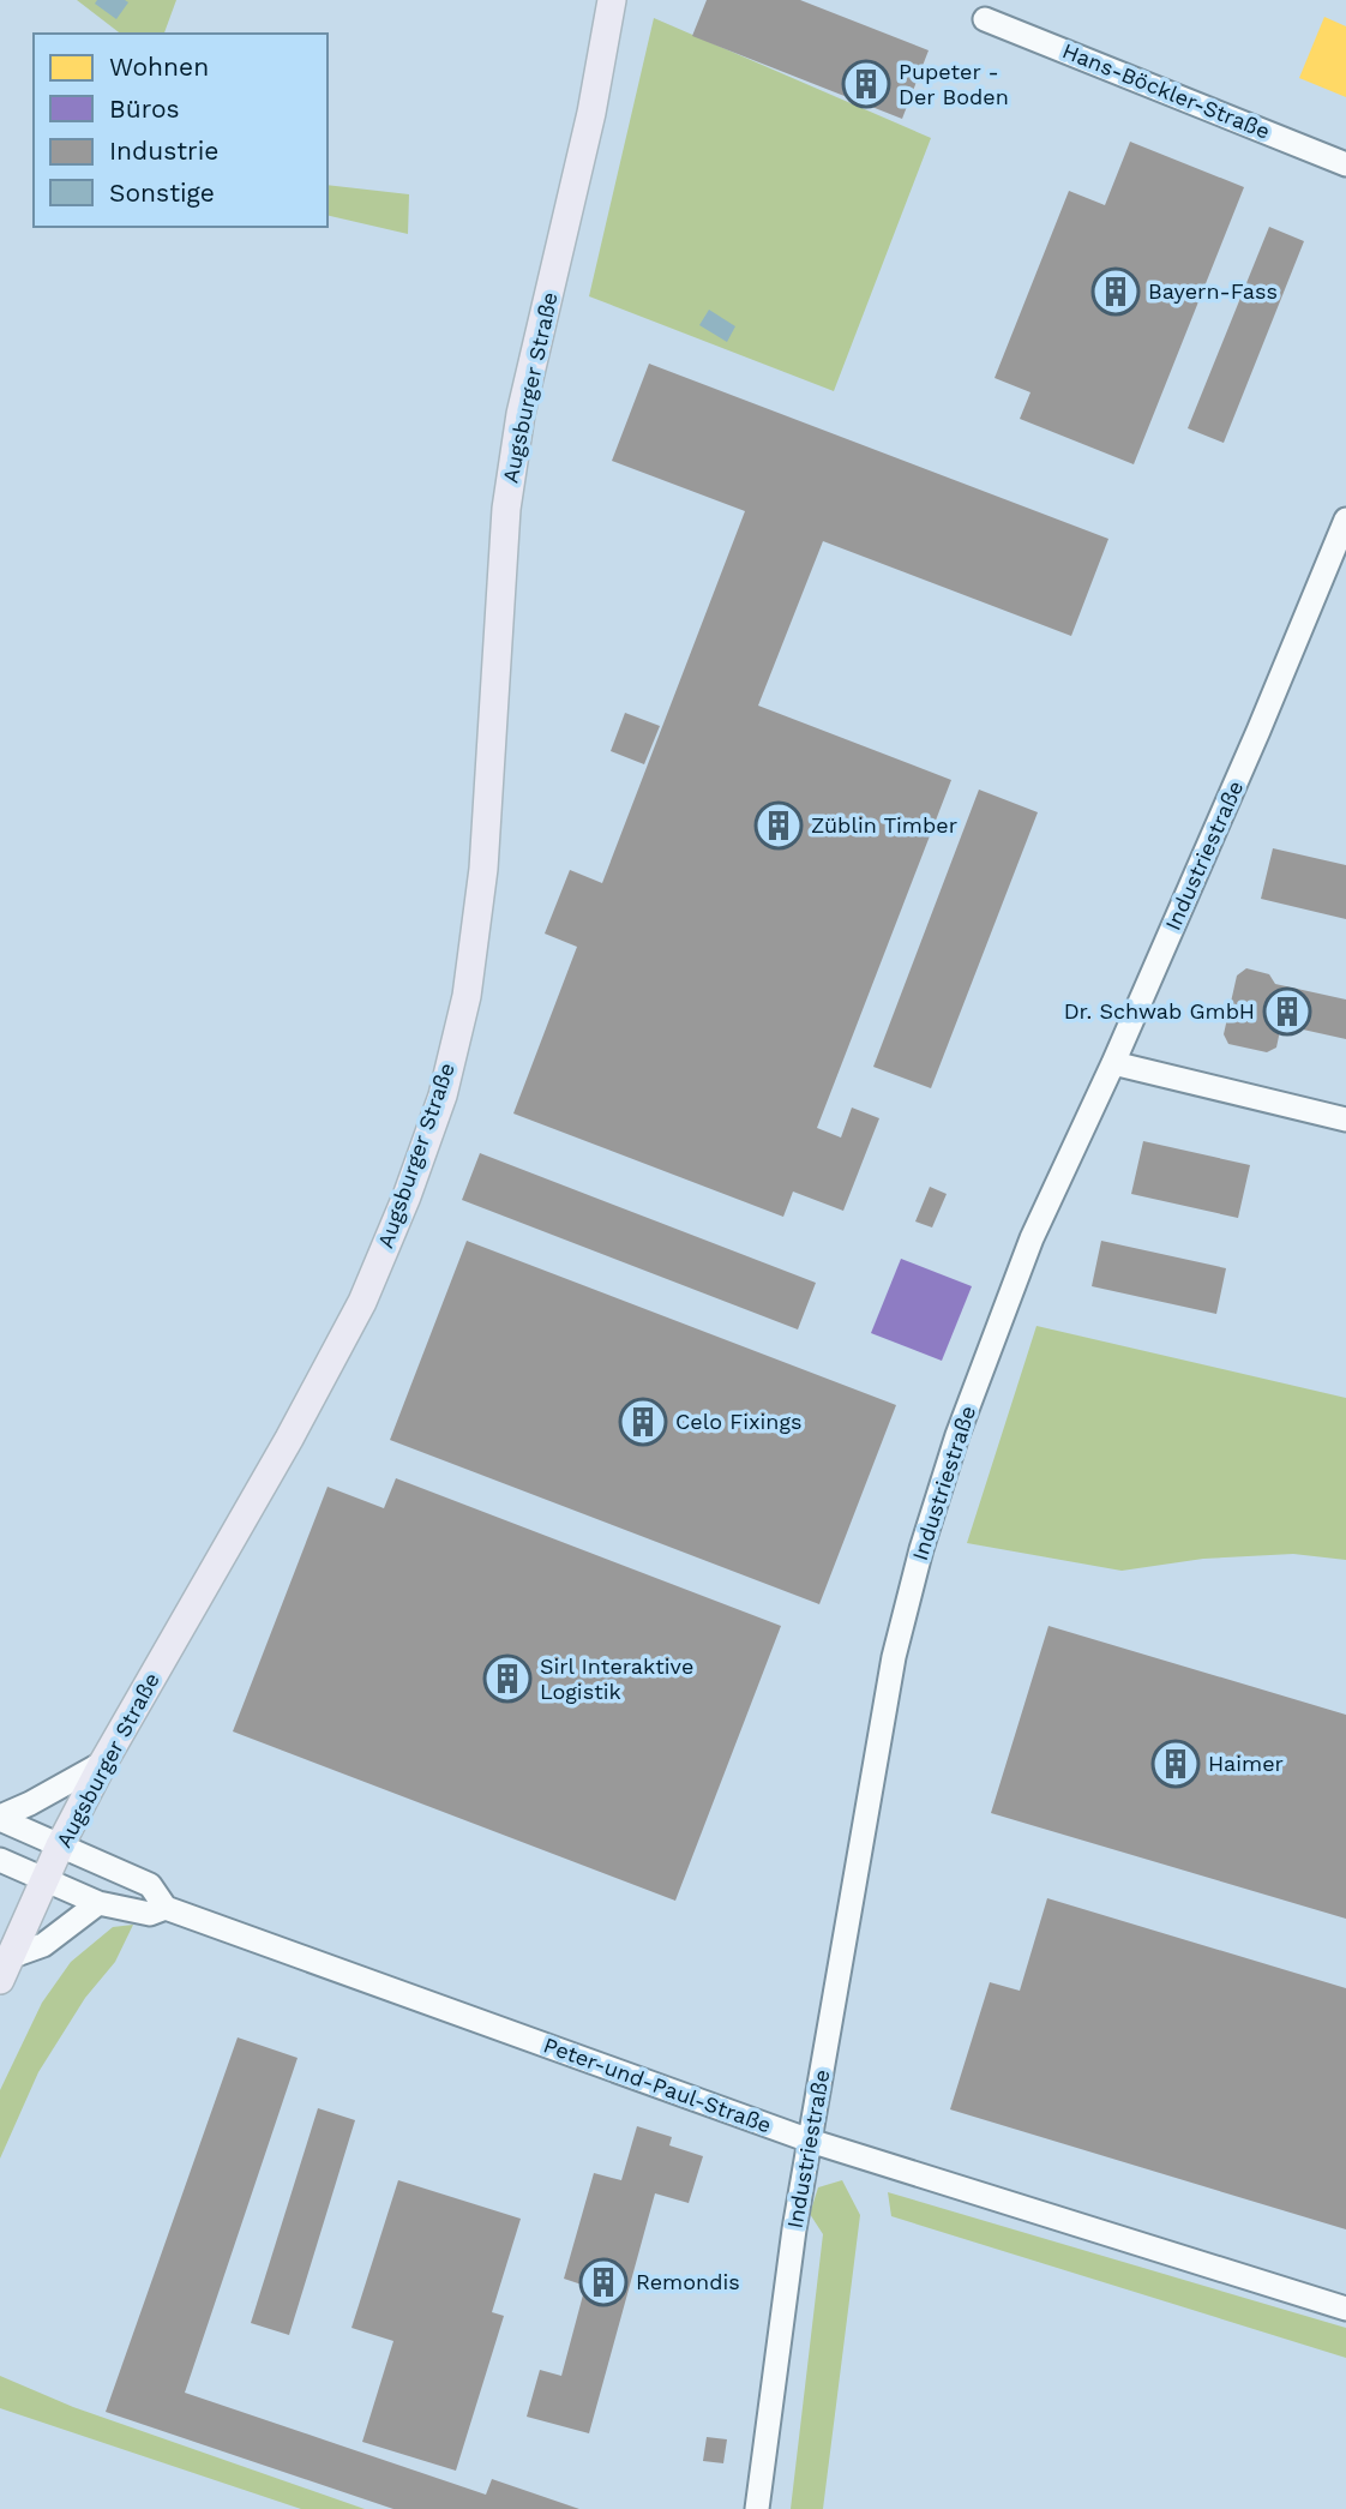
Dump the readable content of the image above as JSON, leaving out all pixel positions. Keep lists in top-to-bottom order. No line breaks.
{"streets":{"main road":["Augsburger Straße"],"street":["Hans-Böckler-Straße","Industriestraße","Peter-und-Paul-Straße"]},"crossings":[["Augsburger Straße","Peter-und-Paul-Straße"],["Industriestraße","Peter-und-Paul-Straße"]],"places":{"building":["Pupeter - Der Boden","Bayern-Fass","Züblin Timber","Dr. Schwab GmbH","Celo Fixings","Sirl Interaktive Logistik","Haimer","Remondis"]},"legend":["Wohnen","Büros","Industrie","Sonstige"]}
